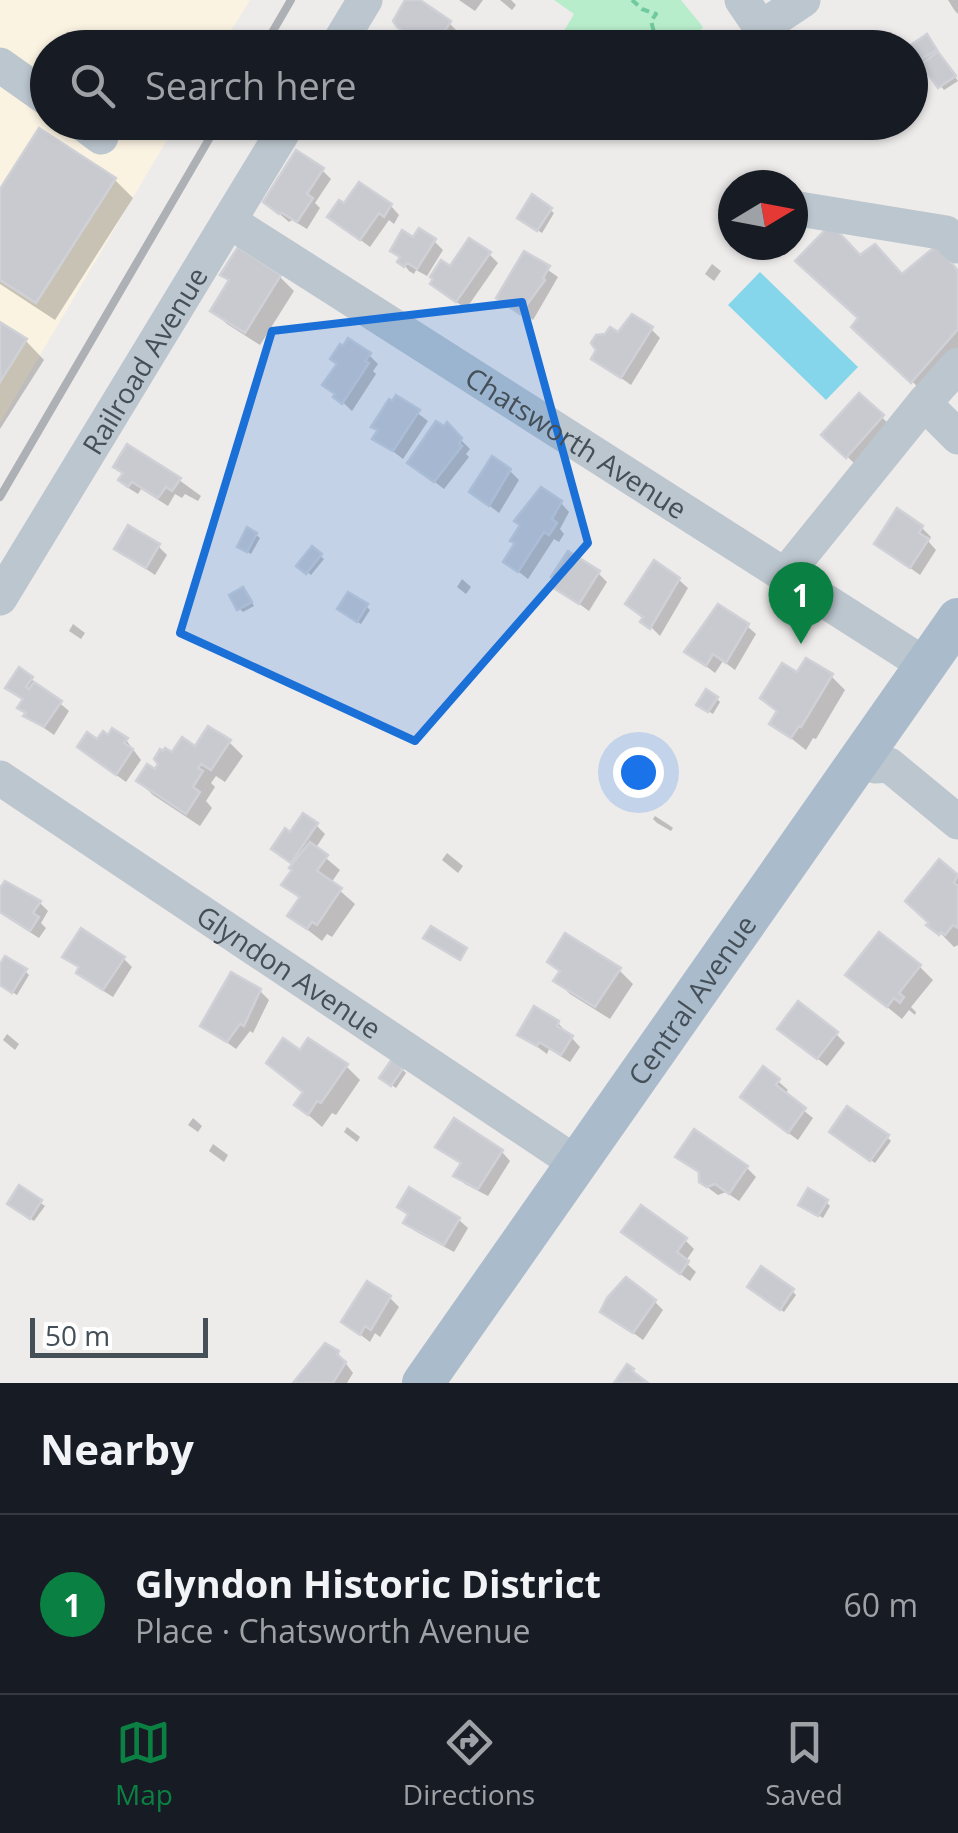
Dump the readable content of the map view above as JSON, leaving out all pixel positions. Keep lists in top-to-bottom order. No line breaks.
{"streets":{"main road":["Central Avenue"],"street":["Railroad Avenue","Chatsworth Avenue","Glyndon Avenue"]},"crossings":[["Railroad Avenue","Chatsworth Avenue"],["Chatsworth Avenue","Central Avenue"],["Glyndon Avenue","Central Avenue"]],"scale_bar":"50 m","north":"right","page":{"search":"Search here","pins":"1","scale":"50 m","heading":"Nearby","list":[{"mark":"1","name":"Glyndon Historic District","note":"Place · Chatsworth Avenue","value":"60 m"}],"nav":["Map","Directions","Saved"]}}
